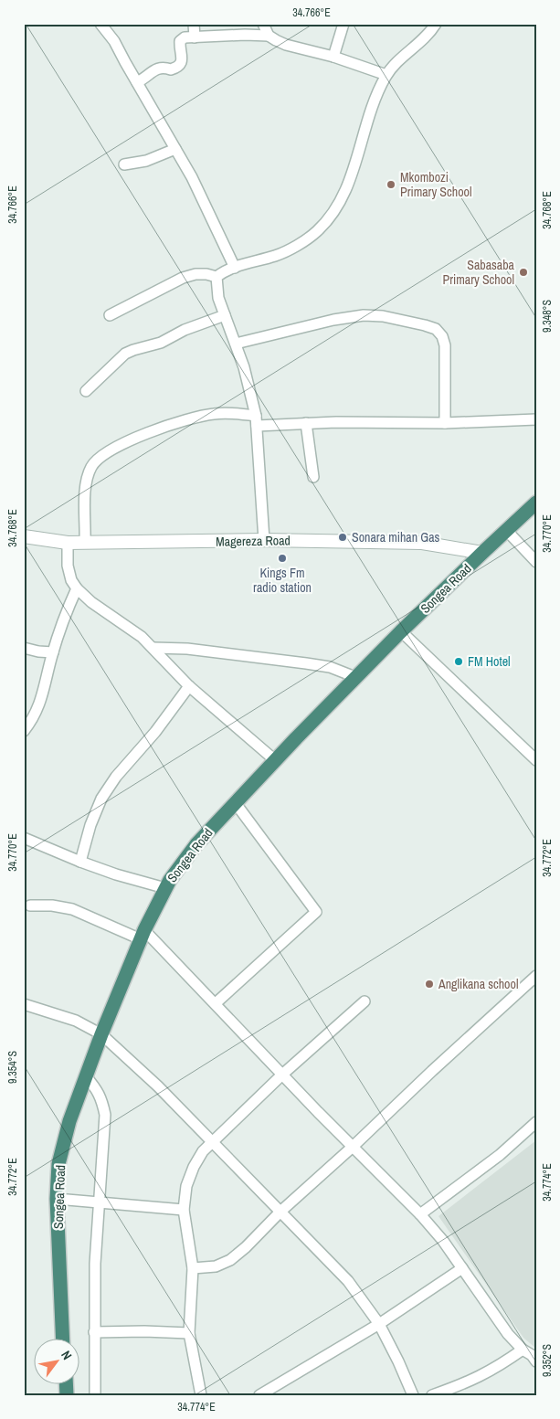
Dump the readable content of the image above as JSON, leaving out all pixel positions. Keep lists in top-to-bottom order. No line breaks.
{"streets":{"highway":["Songea Road"],"street":["Magereza Road"]},"crossings":[["Magereza Road","Songea Road"]],"places":["Mkombozi Primary School","Sabasaba Primary School","Sonara mihan Gas","Kings Fm radio station","FM Hotel","Anglikana school"],"north":"top right","coordinates":["34.766°E","34.768°E","9.348°S","34.770°E","34.772°E","9.354°S","34.774°E","9.352°S"]}
